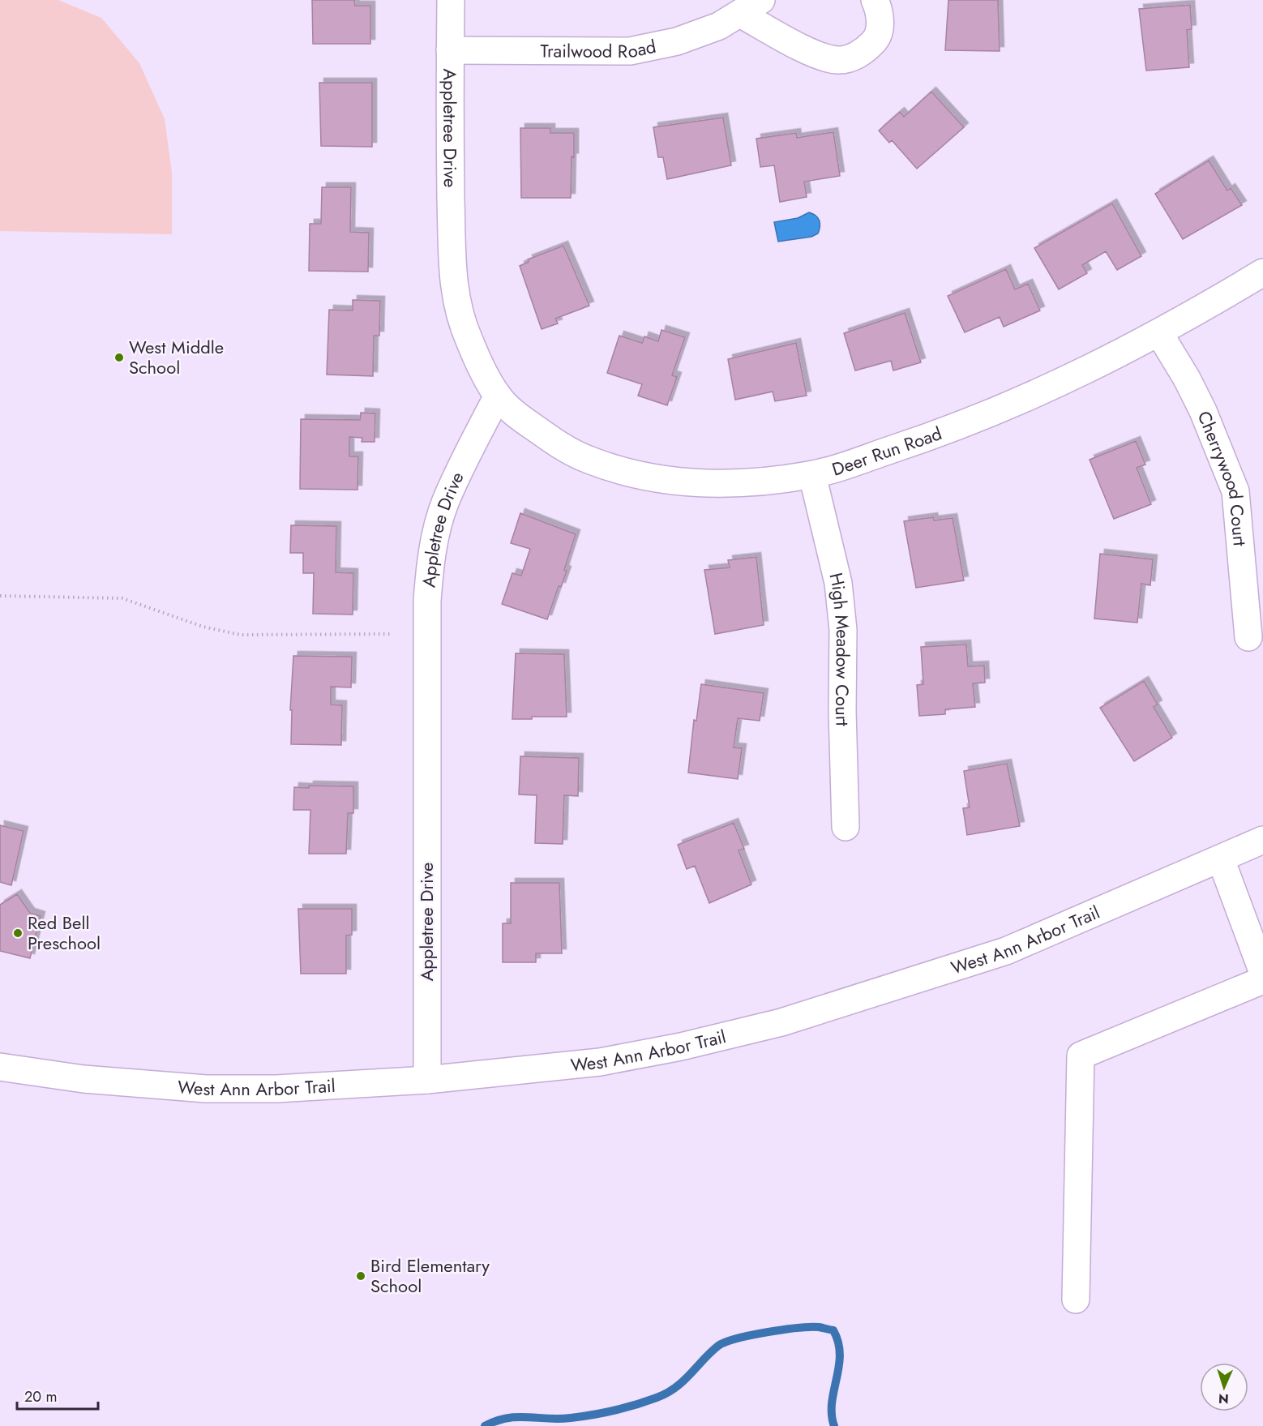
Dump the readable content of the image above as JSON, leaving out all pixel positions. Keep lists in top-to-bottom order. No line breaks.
{"streets":{"street":["Trailwood Road","Appletree Drive","Deer Run Road","Cherrywood Court","High Meadow Court","West Ann Arbor Trail"]},"crossings":[["Trailwood Road","Appletree Drive"],["Appletree Drive","Deer Run Road"],["Appletree Drive","West Ann Arbor Trail"],["Deer Run Road","Cherrywood Court"],["Deer Run Road","High Meadow Court"]],"places":["West Middle School","Red Bell Preschool","Bird Elementary School"],"scale_bar":"20 m","north":"bottom"}
